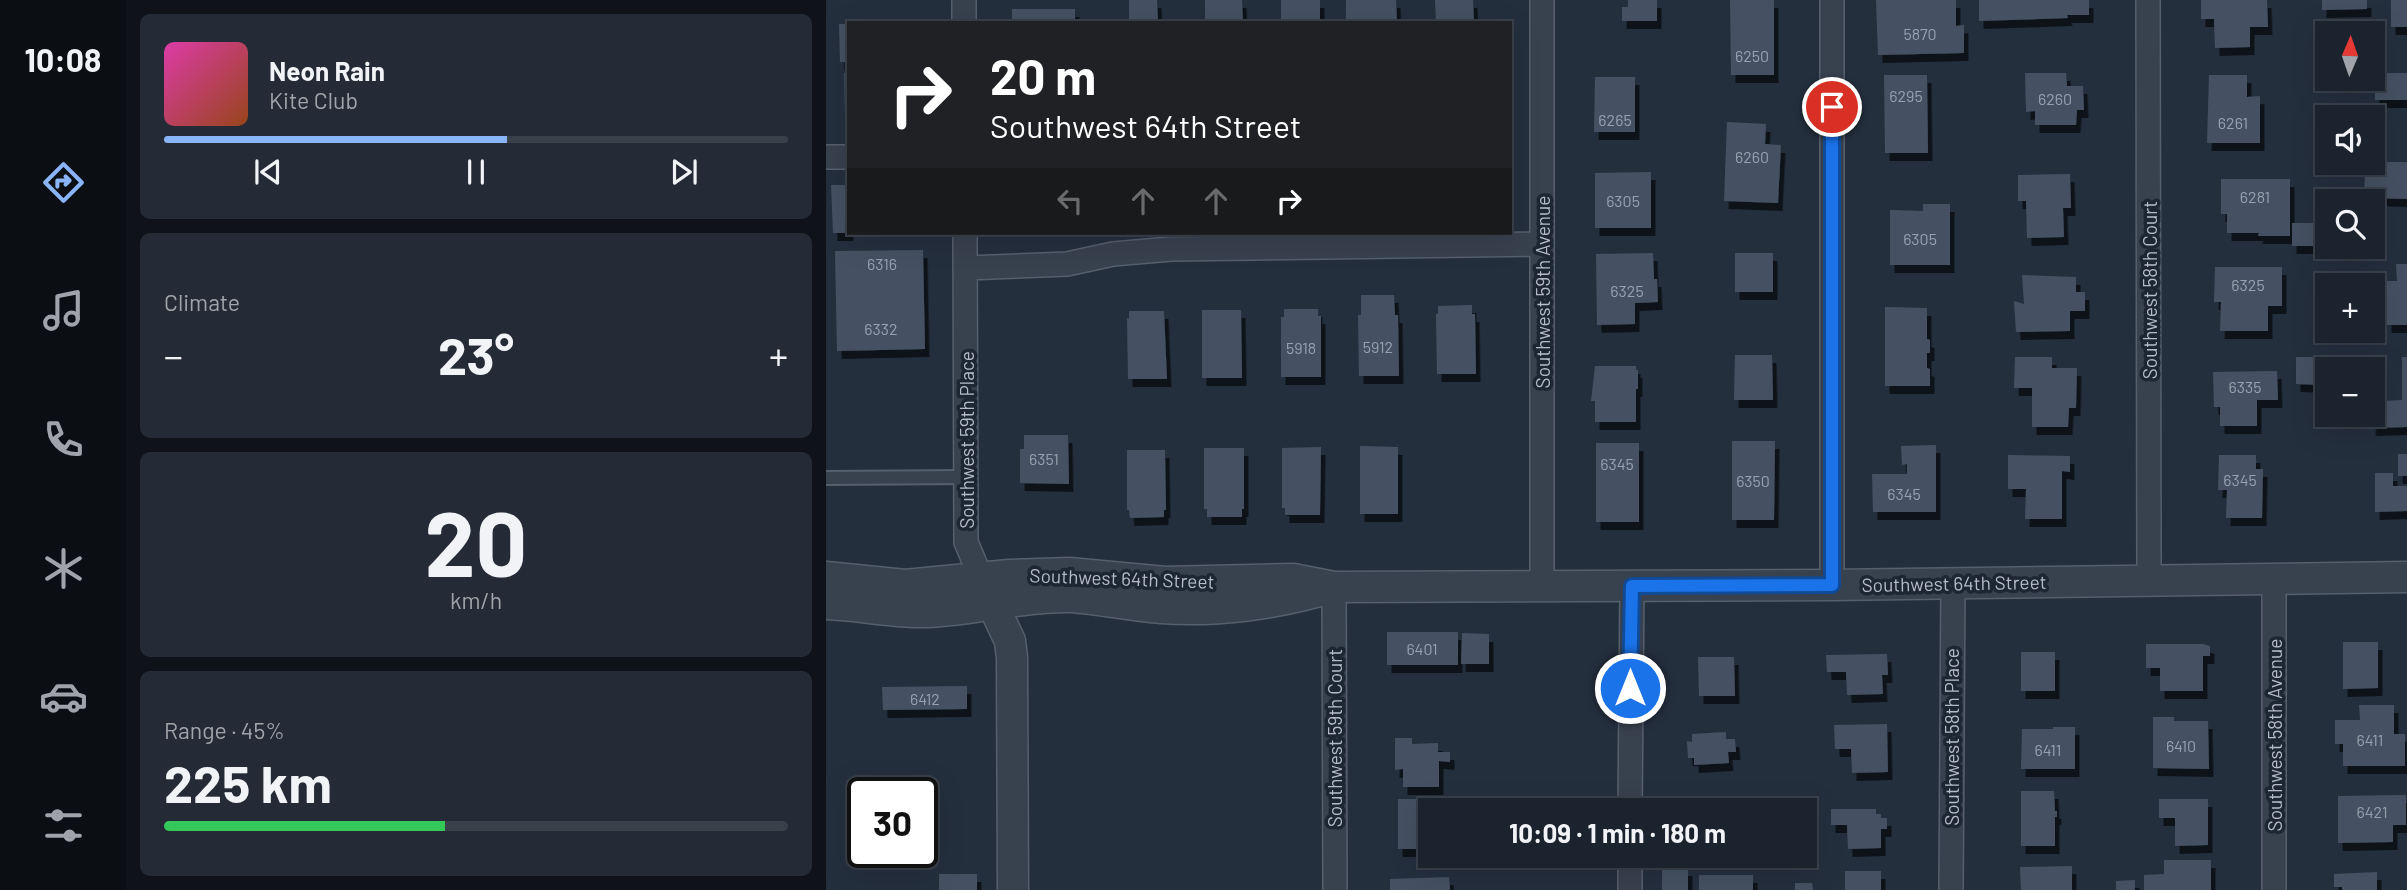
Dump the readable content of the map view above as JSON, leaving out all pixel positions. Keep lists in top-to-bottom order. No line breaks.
{"streets":{"street":["Southwest 58th Court","Southwest 59th Avenue","Southwest 59th Place","Southwest 64th Street","Southwest 58th Avenue","Southwest 58th Place","Southwest 59th Court"]},"crossings":[["Southwest 58th Court","Southwest 64th Street"],["Southwest 59th Avenue","Southwest 64th Street"],["Southwest 59th Place","Southwest 64th Street"],["Southwest 64th Street","Southwest 58th Avenue"],["Southwest 64th Street","Southwest 58th Place"],["Southwest 64th Street","Southwest 59th Court"]],"house_numbers":["5870","6250","6295","6260","6265","6261","6260","6281","6305","6305","6316","6325","6325","6332","5912","5918","6335","6351","6345","6345","6350","6345","6401","6412","6411","6410","6411","6421"],"north":"top","page":{"tabs":"10:08","map_buttons":["+","−"],"turn":["20 m","Southwest 64th Street"],"song":["Neon Rain","Kite Club"],"tile":["Climate",["20","km/h"],["Range · 45%","225 km"]],"heat":["−","23°","+"],"limit":"30","trip":"10:09 · 1 min · 180 m"}}
